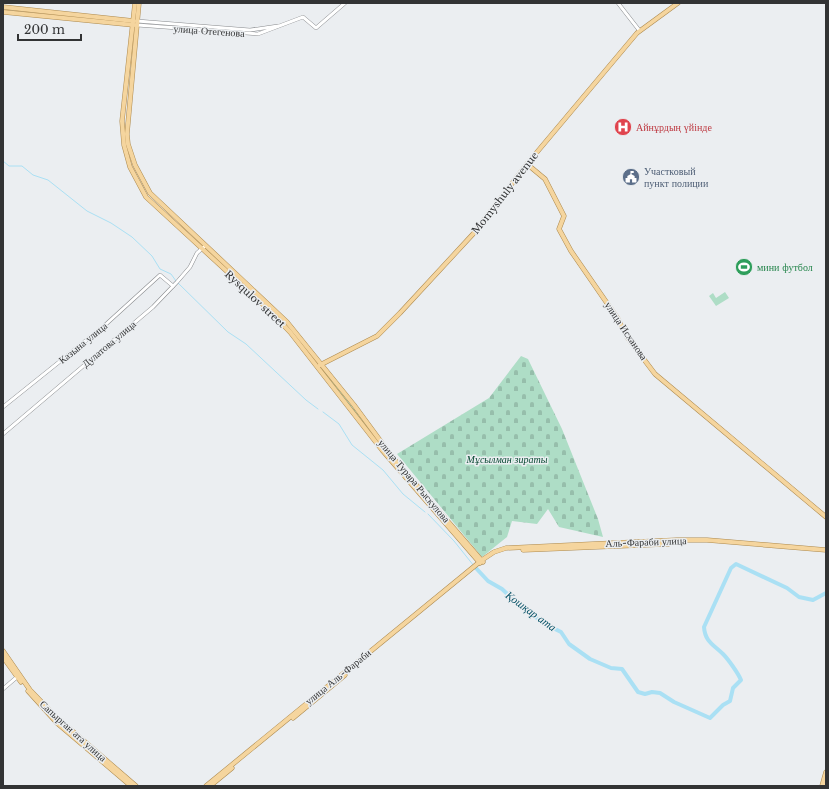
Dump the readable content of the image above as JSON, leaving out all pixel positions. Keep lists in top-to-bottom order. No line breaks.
{"streets":{"main road":["Momyshuly avenue","Rysqulov street","улица Исханова","улица Турара Рыскулова","Аль-Фараби улица","улица Аль-Фараби","Сапырган ата улица"],"street":["улица Отегенова","Казына улица","Дулатова улица"]},"crossings":[["улица Отегенова","Rysqulov street"],["Momyshuly avenue","Rysqulov street"],["Momyshuly avenue","улица Исханова"],["Rysqulov street","Дулатова улица"],["Rysqulov street","улица Турара Рыскулова"],["Rysqulov street","Аль-Фараби улица"],["Казына улица","Дулатова улица"],["улица Турара Рыскулова","Аль-Фараби улица"],["Аль-Фараби улица","улица Аль-Фараби"]],"water":["Қошқар ата"],"parks":["Мұсылман зираты"],"places":{"hospital":["Айнұрдың үйінде"],"public building":["Участковый пункт полиции"],"sports":["мини футбол"]},"scale_bar":"200 m"}
